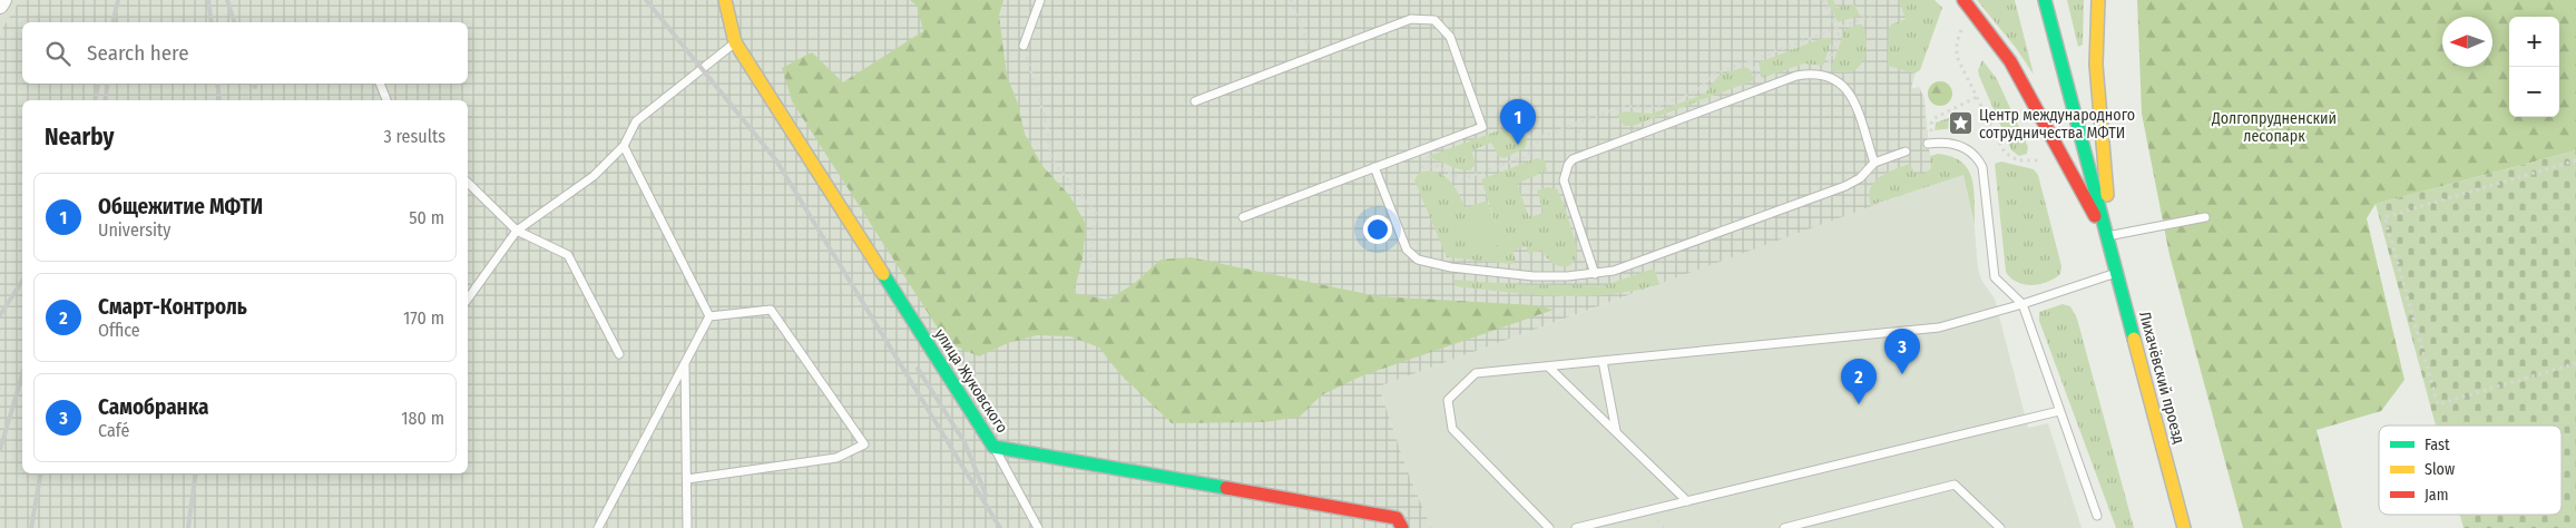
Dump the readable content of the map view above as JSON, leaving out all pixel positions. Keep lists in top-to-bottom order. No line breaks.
{"streets":{"main road":["Лихачёвский проезд","улица Жуковского"]},"parks":["Долгопрудненский лесопарк"],"places":{"place":["Центр международного сотрудничества МФТИ"]},"legend":["Fast","Slow","Jam"],"north":"left","page":{"map_buttons":["+","−"],"search":"Search here","pins":["1","3","2"],"heading":["Nearby","3 results"],"list":[{"mark":"1","name":"Общежитие МФТИ","note":"University","value":"50 m"},{"mark":"2","name":"Смарт-Контроль","note":"Office","value":"170 m"},{"mark":"3","name":"Самобранка","note":"Café","value":"180 m"}]}}
